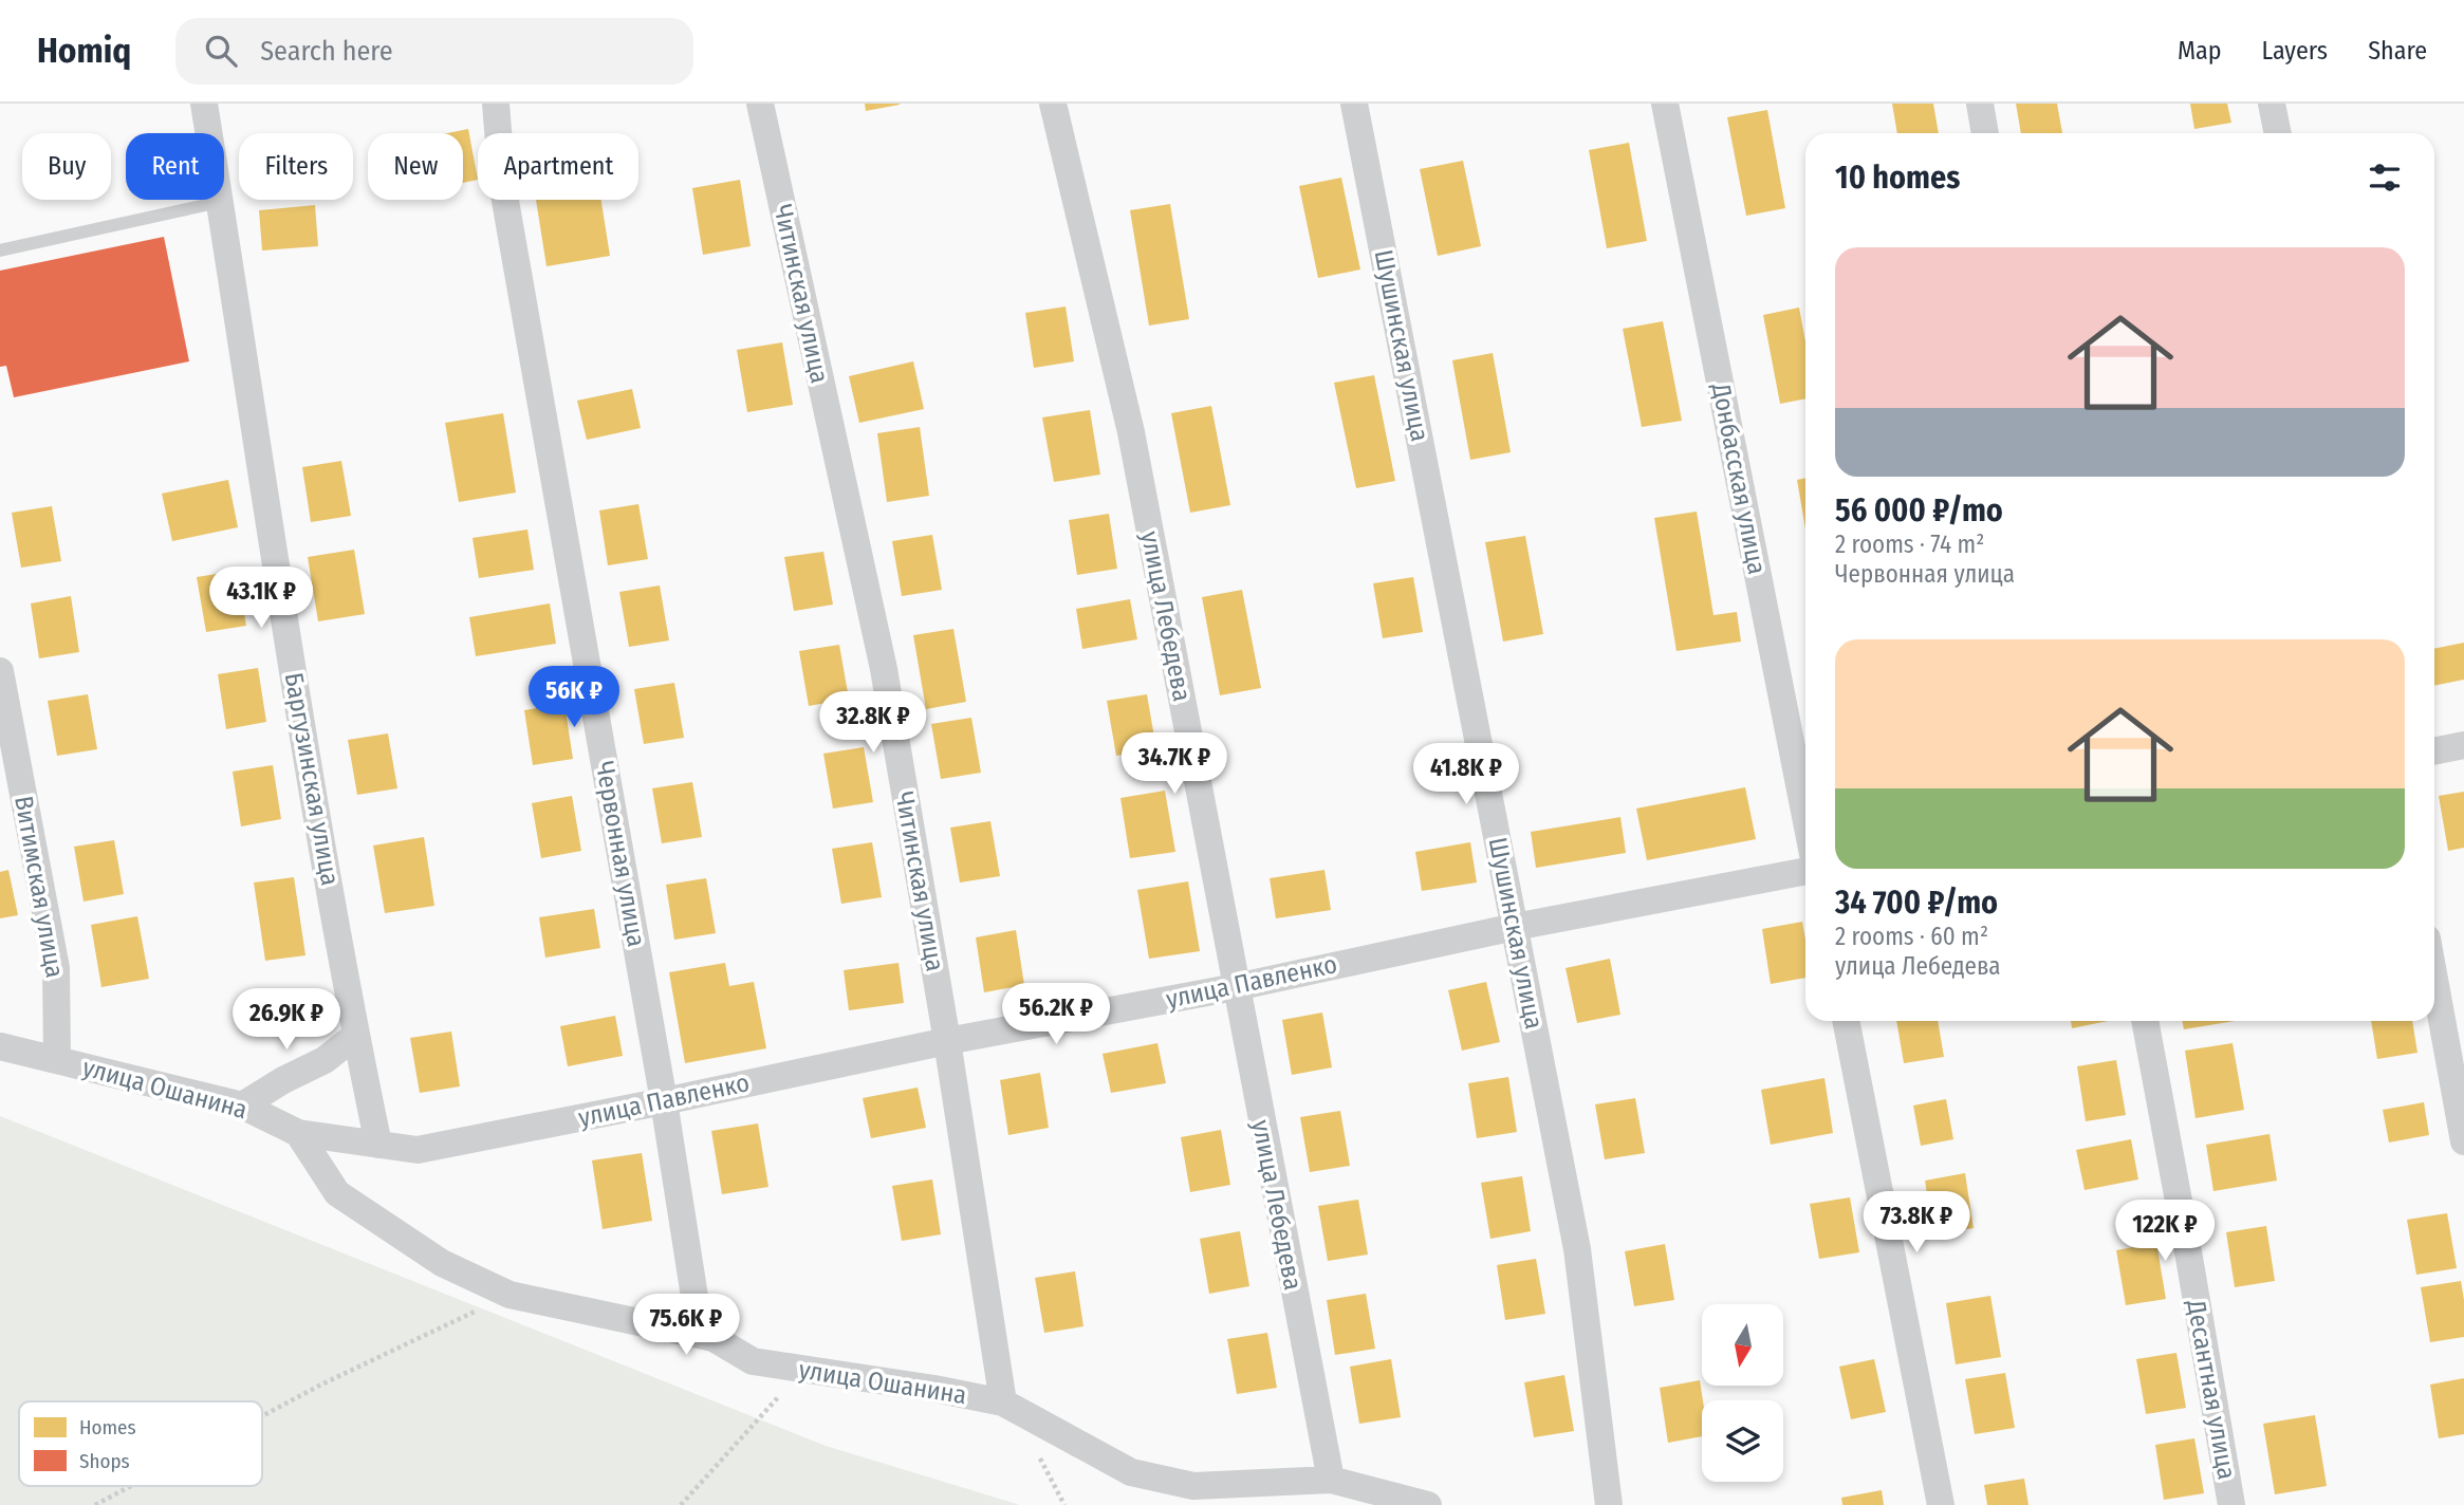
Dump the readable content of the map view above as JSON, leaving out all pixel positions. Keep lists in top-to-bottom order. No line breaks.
{"streets":{"street":["Читинская улица","Шушинская улица","Донбасская улица","улица Лебедева","Баргузинская улица","Червонная улица","Витимская улица","улица Павленко","улица Ошанина","Десантная улица"]},"crossings":[["Читинская улица","улица Павленко"],["Читинская улица","улица Ошанина"],["Шушинская улица","улица Павленко"],["улица Лебедева","улица Павленко"],["улица Лебедева","улица Ошанина"],["Баргузинская улица","улица Павленко"],["Червонная улица","улица Павленко"],["Червонная улица","улица Ошанина"],["Витимская улица","улица Ошанина"],["улица Павленко","улица Ошанина"]],"legend":["Homes","Shops"],"north":"bottom","page":{"header":"Homiq","search":"Search here","nav":["Map","Layers","Share"],"chip":["Buy","Rent","Filters","New","Apartment"],"heading":"10 homes","list":[{"name":"56 000 ₽/mo","note":"2 rooms · 74 m² · Червонная улица"},{"name":"34 700 ₽/mo","note":"2 rooms · 60 m² · улица Лебедева"}],"price":["43.1K ₽","56K ₽","32.8K ₽","34.7K ₽","41.8K ₽","56.2K ₽","26.9K ₽","73.8K ₽","122K ₽","75.6K ₽"]}}
